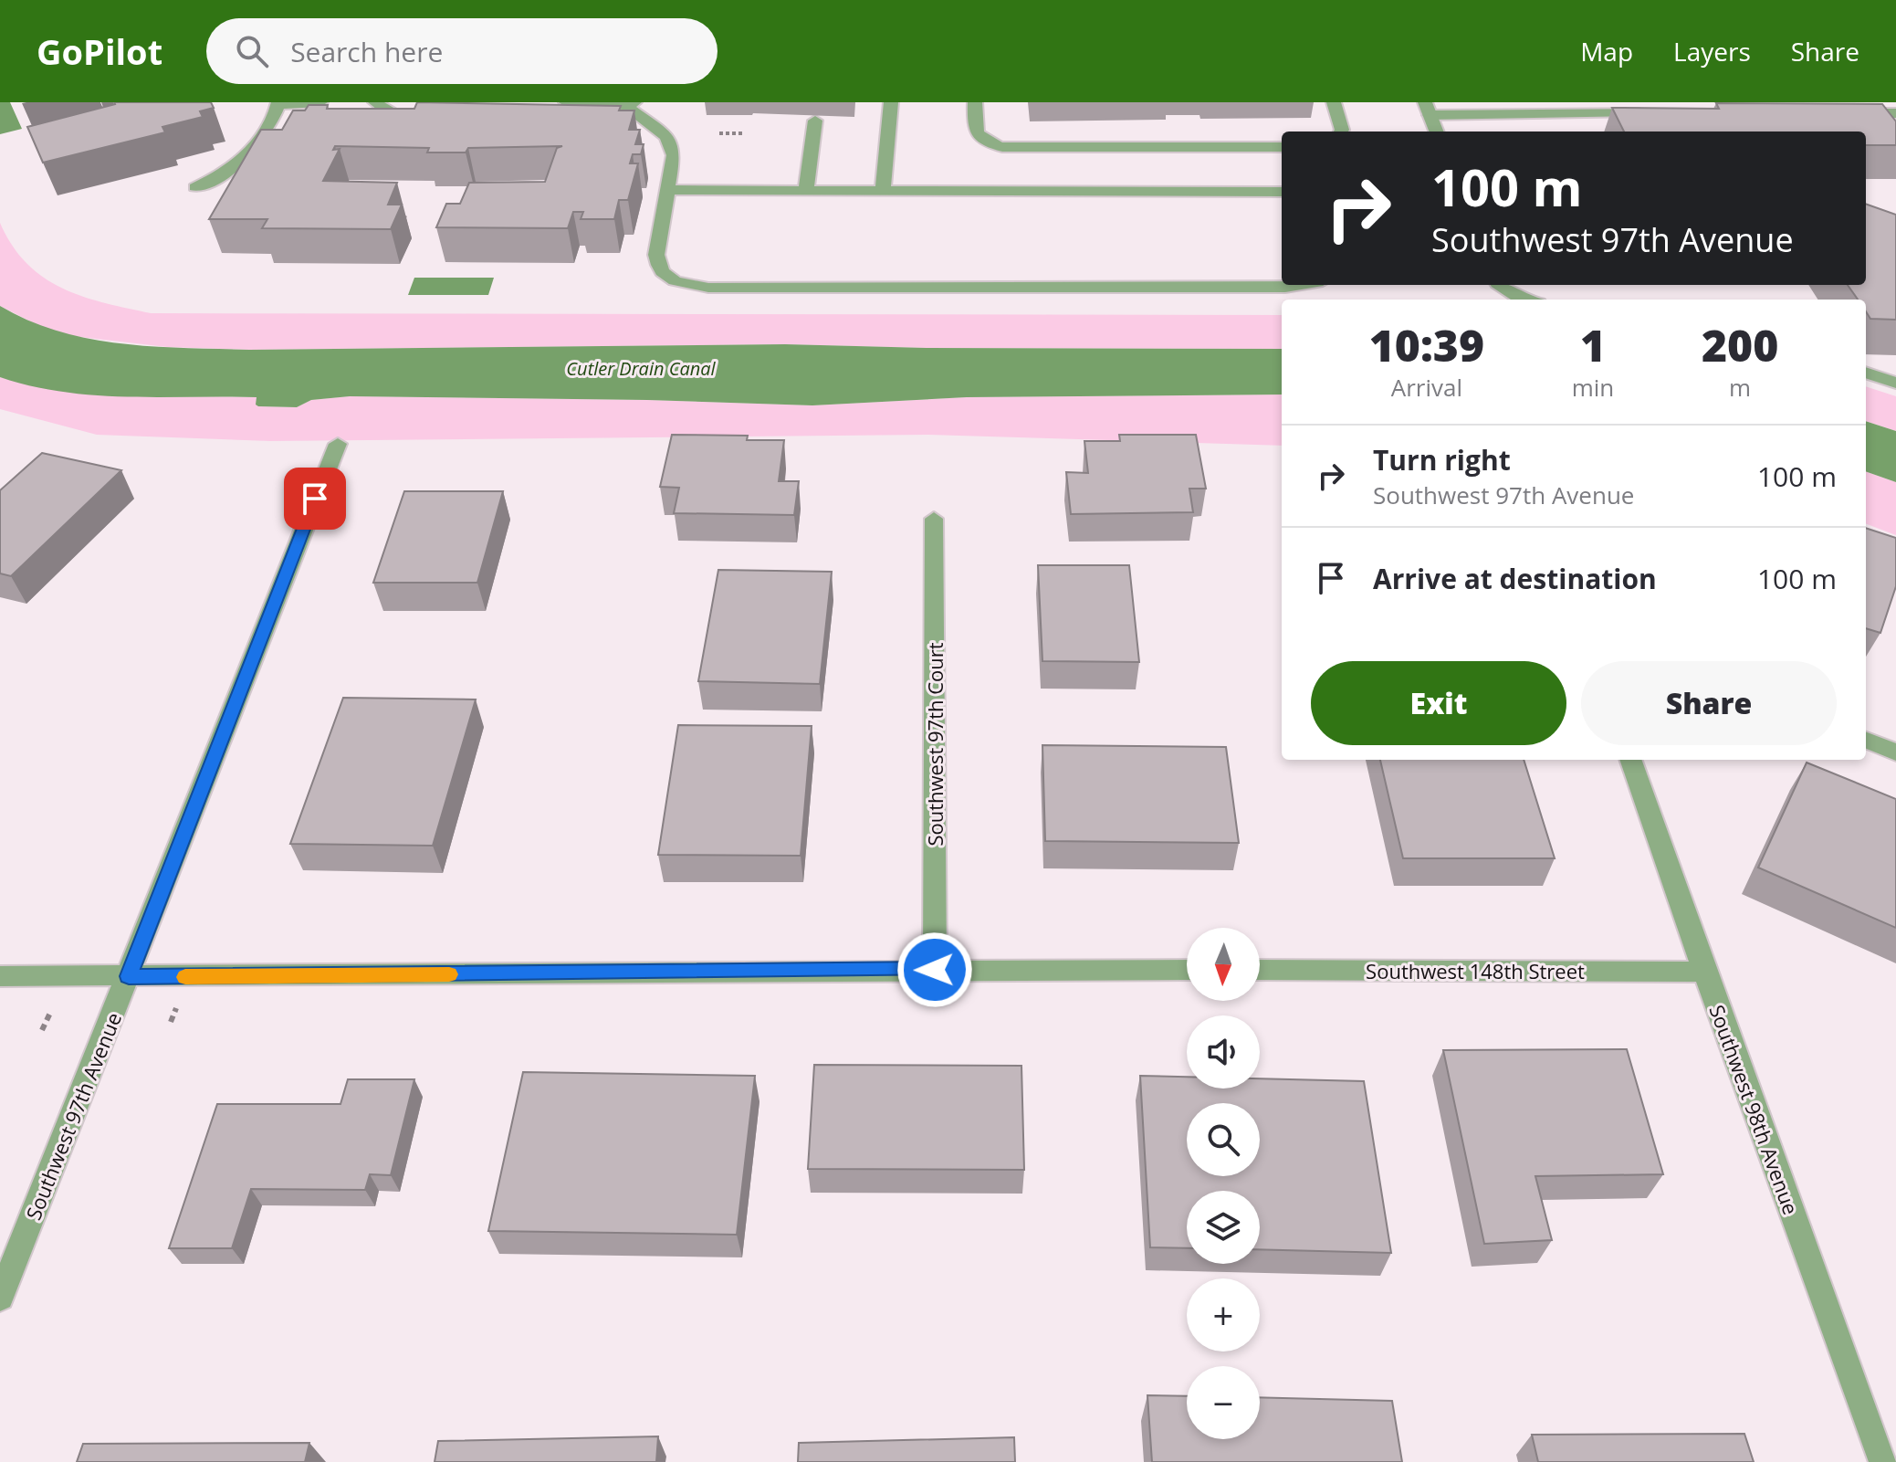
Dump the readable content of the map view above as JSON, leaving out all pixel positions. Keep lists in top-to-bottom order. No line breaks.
{"streets":{"street":["Southwest 97th Court","Southwest 148th Street","Southwest 98th Avenue","Southwest 97th Avenue"]},"crossings":[["Southwest 148th Street","Southwest 98th Avenue"]],"water":["Cutler Drain Canal"],"north":"bottom","page":{"header":"GoPilot","search":"Search here","nav":["Map","Layers","Share"],"turn":["100 m","Southwest 97th Avenue"],"eta":["10:39","Arrival","1","min","200","m"],"list":[{"name":"Turn right","note":"Southwest 97th Avenue","value":"100 m"},{"name":"Arrive at destination","value":"100 m"}],"buttons":["Exit","Share"],"map_buttons":["+","−"]}}
